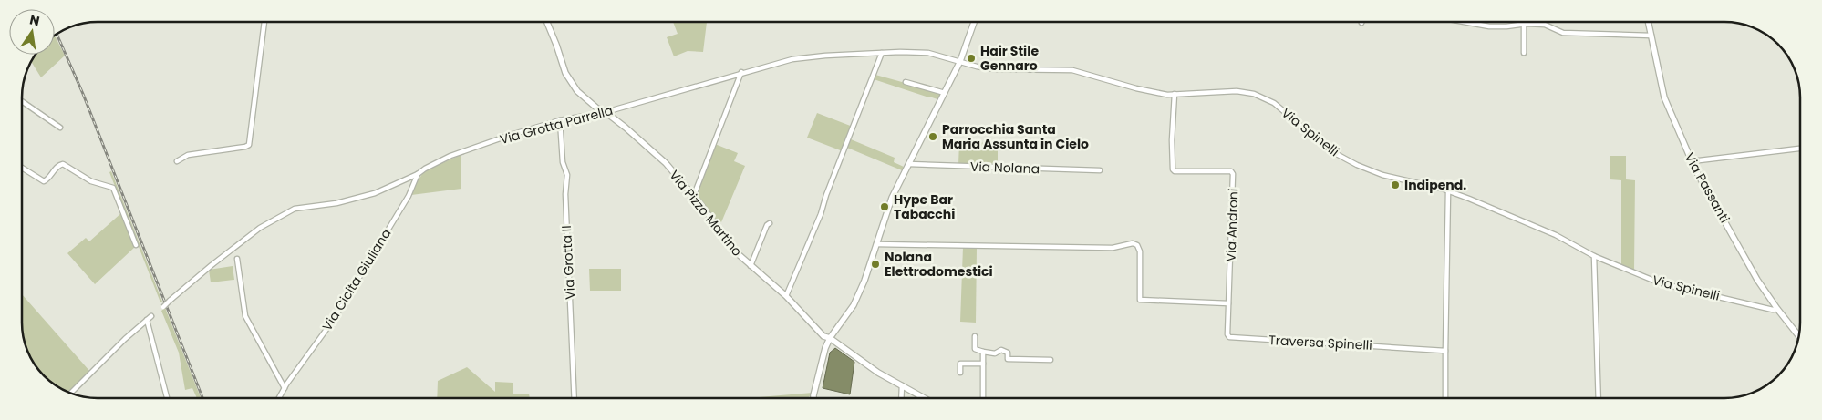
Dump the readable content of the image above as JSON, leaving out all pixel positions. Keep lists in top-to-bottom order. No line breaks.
{"streets":{"street":["Via Grotta Parrella","Via Spinelli","Via Nolana","Via Passanti","Via Pizzo Martino","Via Androni","Via Grotta II","Via Cicita Giuliana","Traversa Spinelli"]},"crossings":[["Via Grotta Parrella","Via Spinelli"],["Via Grotta Parrella","Via Pizzo Martino"],["Via Grotta Parrella","Via Grotta II"],["Via Grotta Parrella","Via Cicita Giuliana"],["Via Spinelli","Via Passanti"],["Via Spinelli","Via Androni"],["Via Androni","Traversa Spinelli"]],"places":["Hair Stile Gennaro","Parrocchia Santa Maria Assunta in Cielo","Indipend.","Hype Bar Tabacchi","Nolana Elettrodomestici"],"north":"top"}
